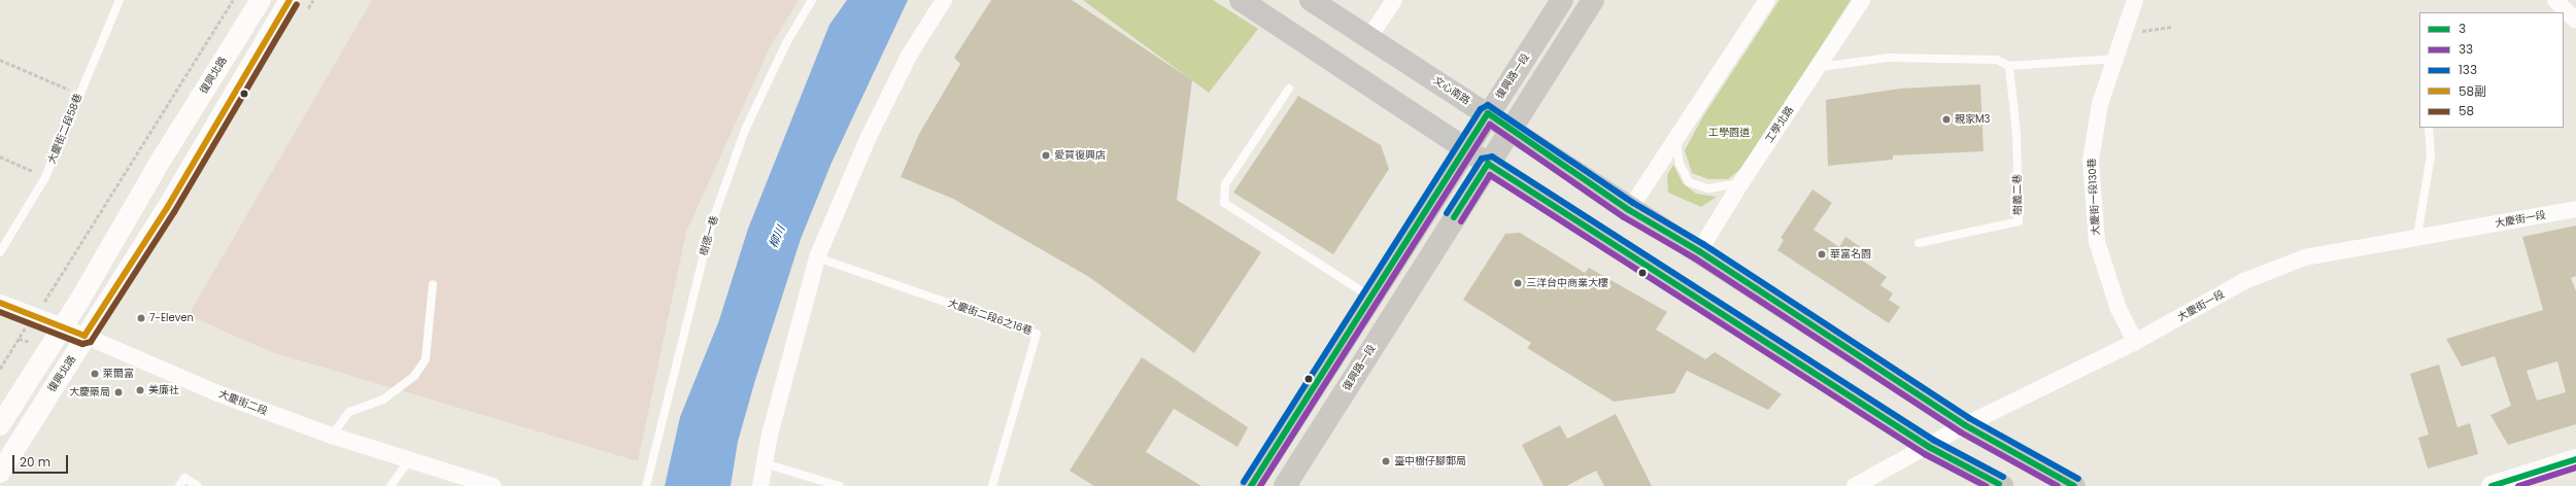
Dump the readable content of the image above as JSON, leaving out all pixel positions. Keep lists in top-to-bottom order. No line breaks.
{"streets":{"main road":["復興路一段","文心南路"],"street":["復興北路","工學北路","大慶街一段130巷","大慶街一段","大慶街二段"],"lane":["大慶街二段58巷","樹義二巷","樹德一巷","大慶街二段6之16巷"]},"crossings":[["復興北路","大慶街二段"],["復興路一段","文心南路"],["文心南路","工學北路"],["文心南路","大慶街一段"],["大慶街一段130巷","大慶街一段"]],"water":["柳川"],"parks":["工學園道"],"places":["親家M3","愛買復興店","華富名園","三洋台中商業大樓","7-Eleven","萊爾富","美廉社","大慶藥局","臺中樹仔腳郵局"],"lines":["transit line 58副","transit line 58","transit line 133","transit line 3","transit line 33"],"legend":["3","33","133","58副","58"],"scale_bar":"20 m"}
